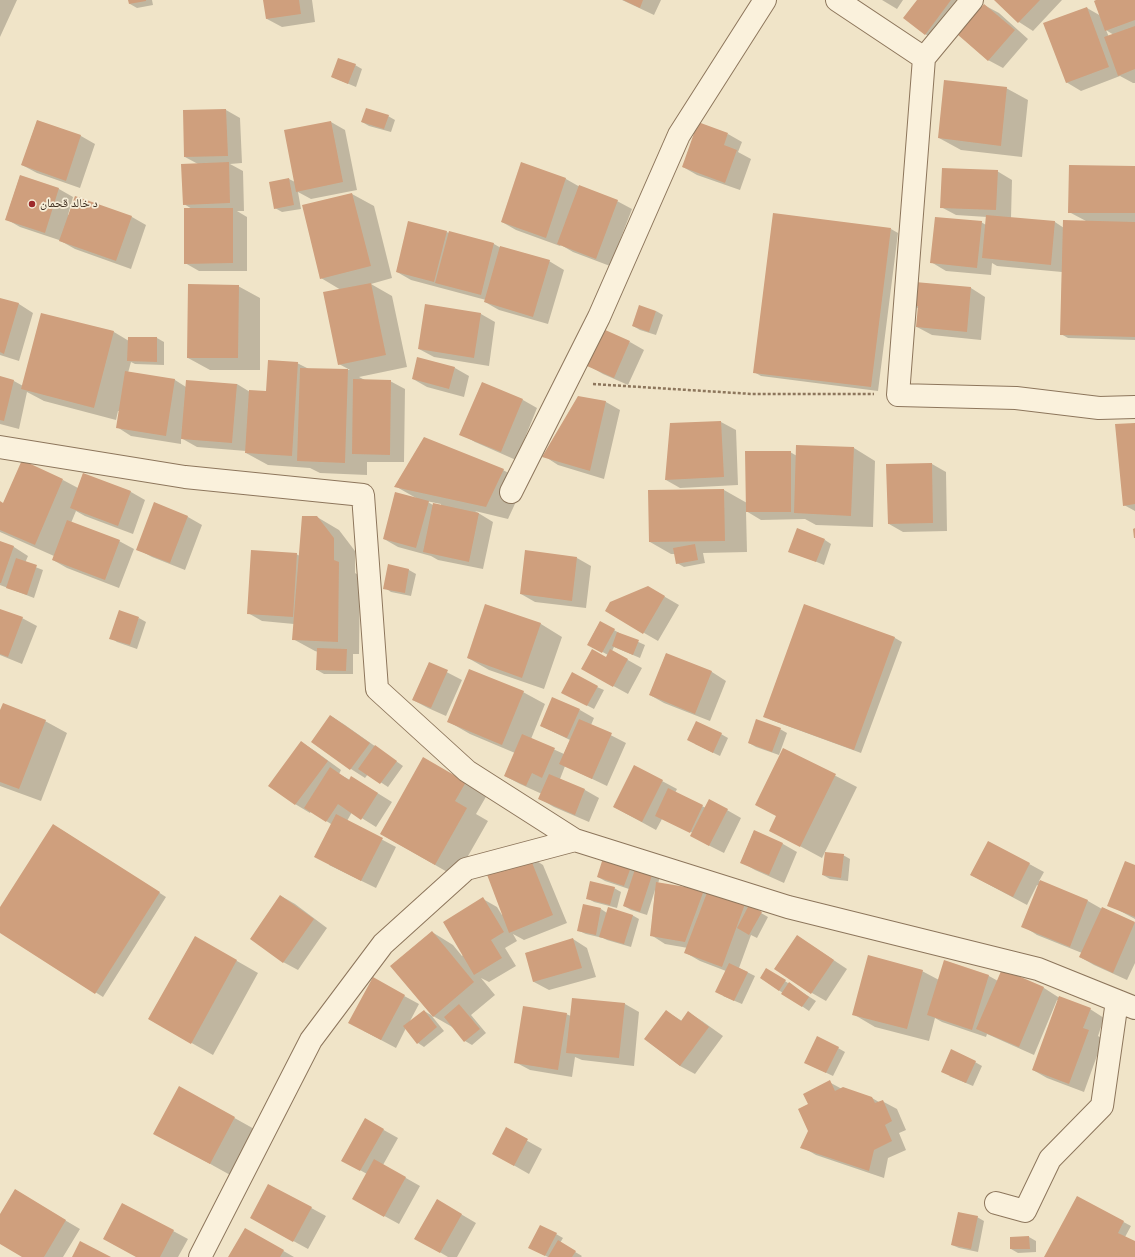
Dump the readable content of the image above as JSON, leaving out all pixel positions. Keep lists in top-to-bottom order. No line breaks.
{"places":["د خالد قحمان"]}
